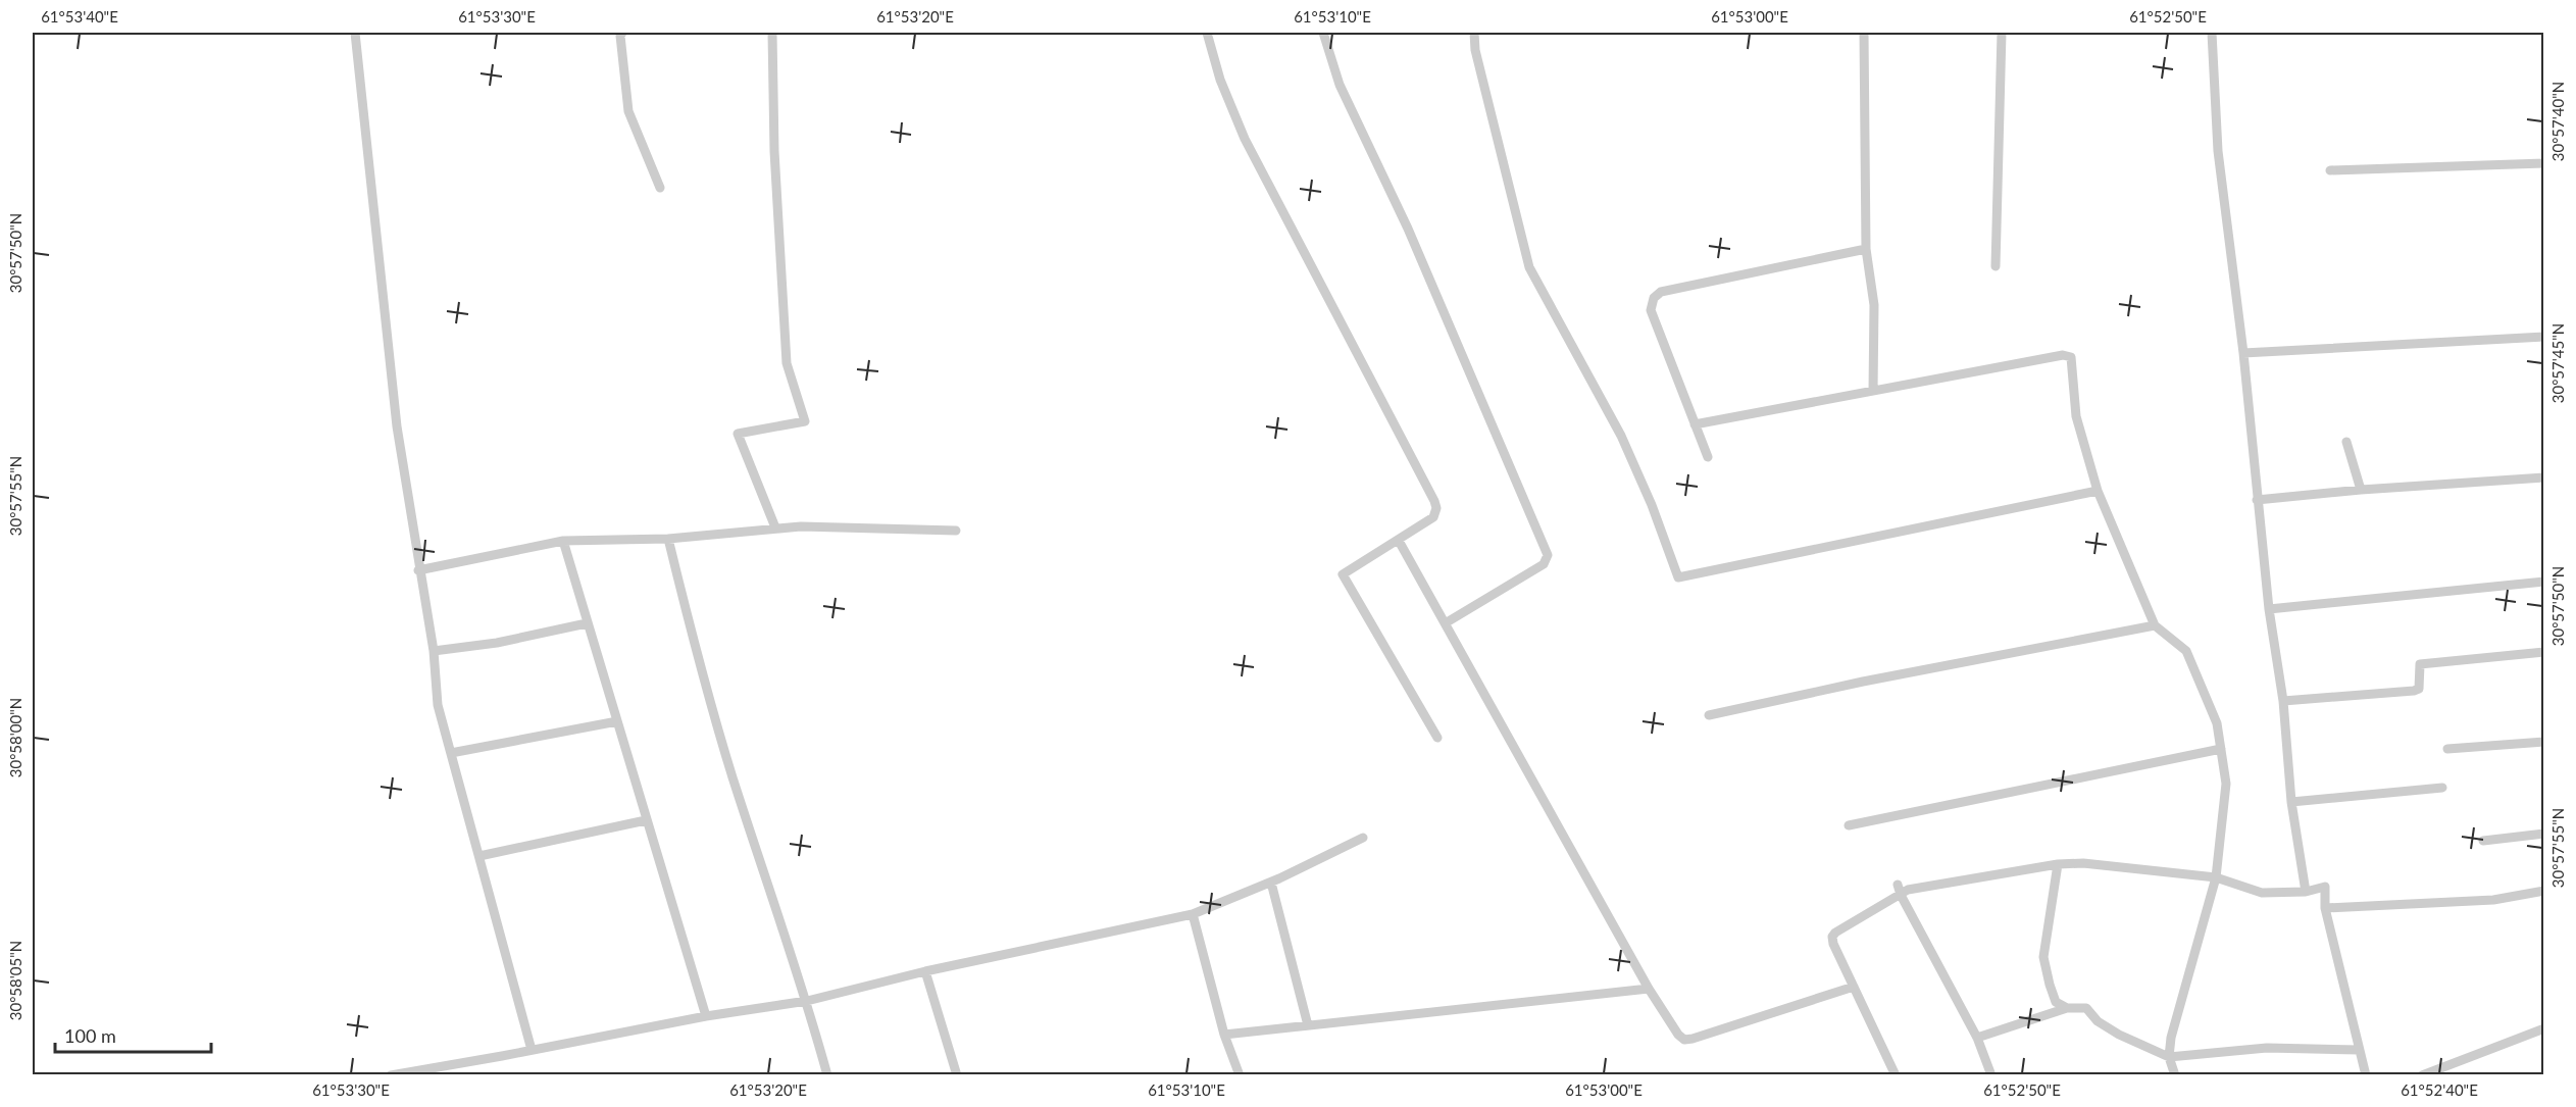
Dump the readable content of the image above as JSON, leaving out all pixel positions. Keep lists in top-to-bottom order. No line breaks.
{"scale_bar":"100 m","coordinates":["61°53'40\"E","61°53'30\"E","61°53'20\"E","61°53'10\"E","61°53'00\"E","61°52'50\"E","30°57'40\"N","30°57'50\"N","30°57'45\"N","30°57'55\"N","30°58'00\"N","30°58'05\"N","61°52'40\"E"]}
